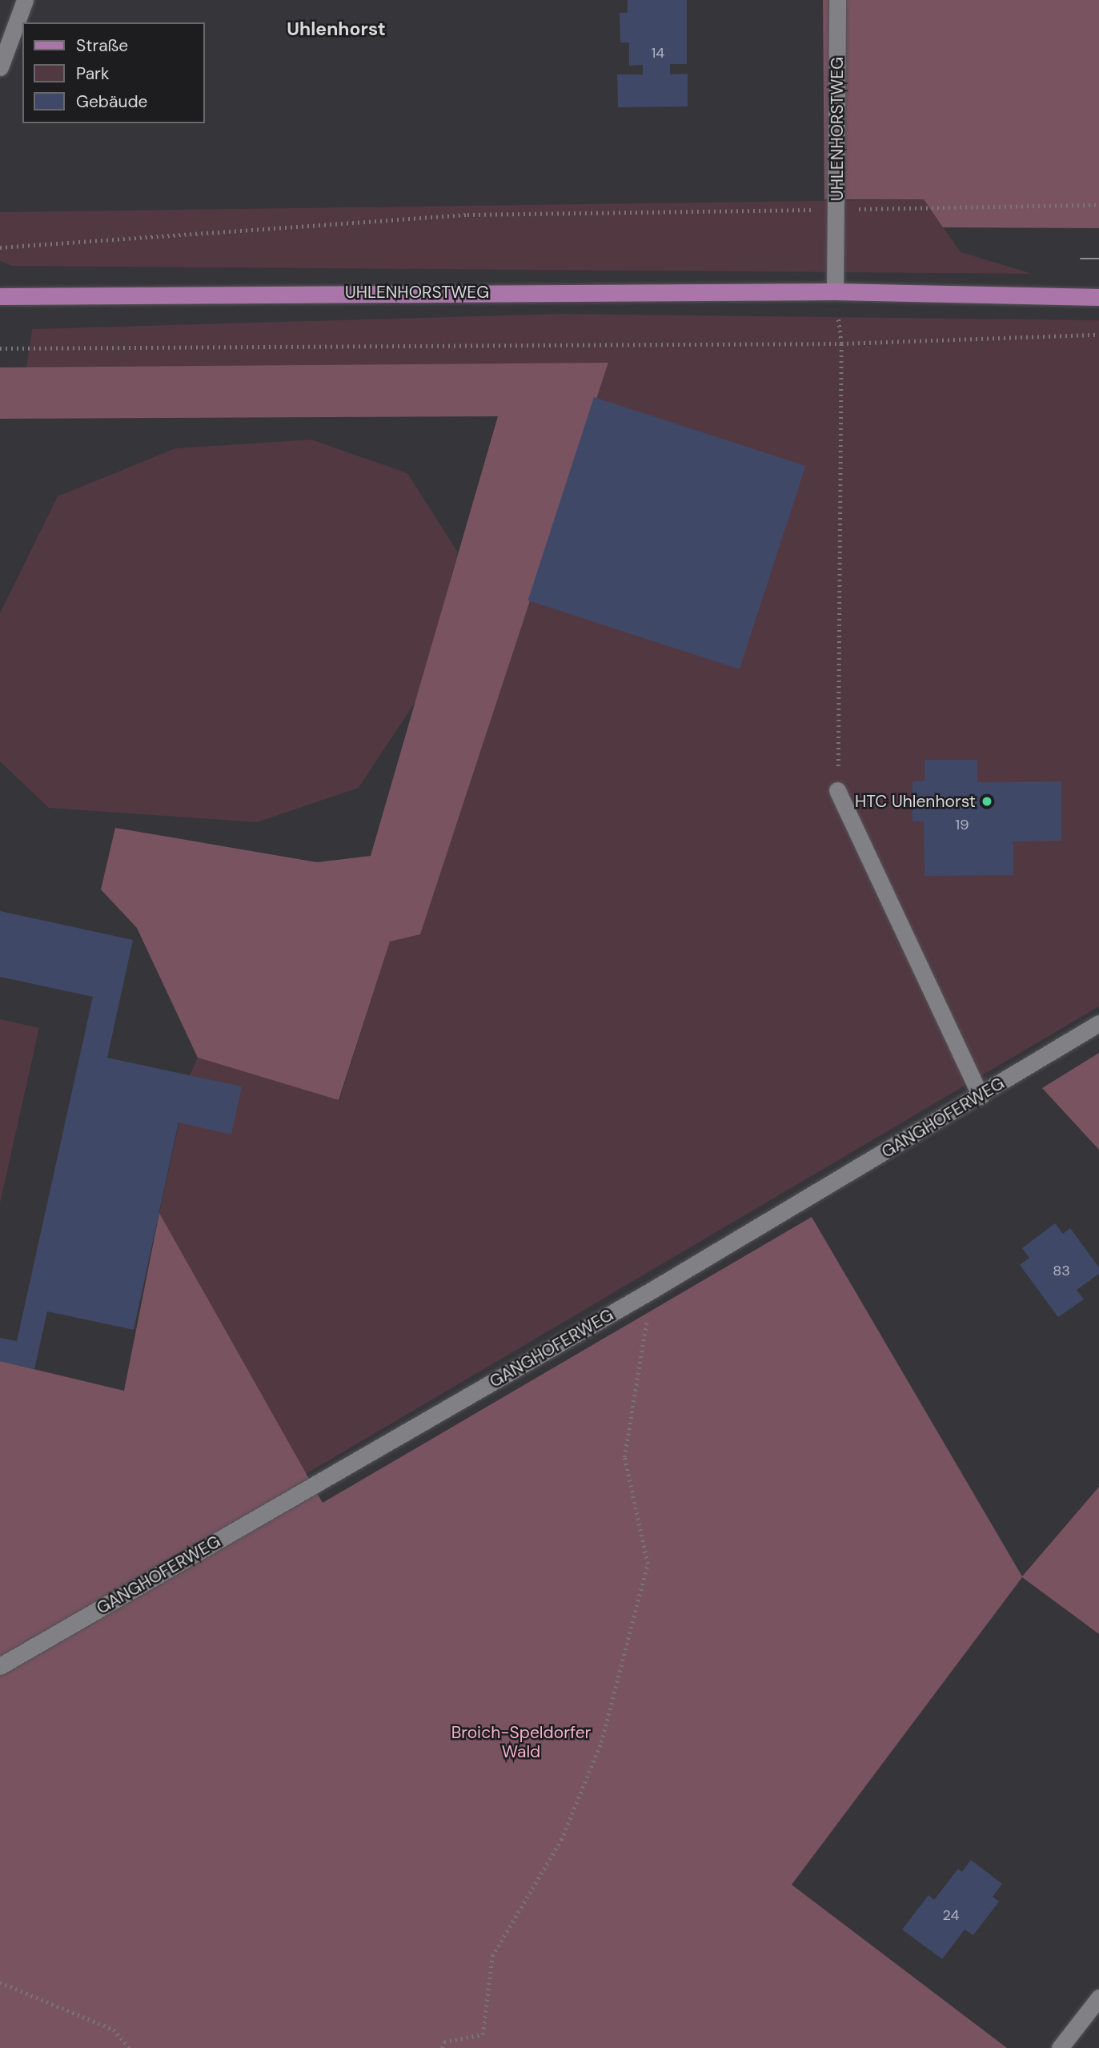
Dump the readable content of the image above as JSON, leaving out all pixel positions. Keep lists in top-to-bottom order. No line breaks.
{"streets":{"main road":["UHLENHORSTWEG"],"street":["GANGHOFERWEG"]},"districts":["Uhlenhorst"],"parks":["Broich-Speldorfer Wald"],"places":["HTC Uhlenhorst"],"house_numbers":["14","19","83","24"],"legend":["Straße","Park","Gebäude"]}
